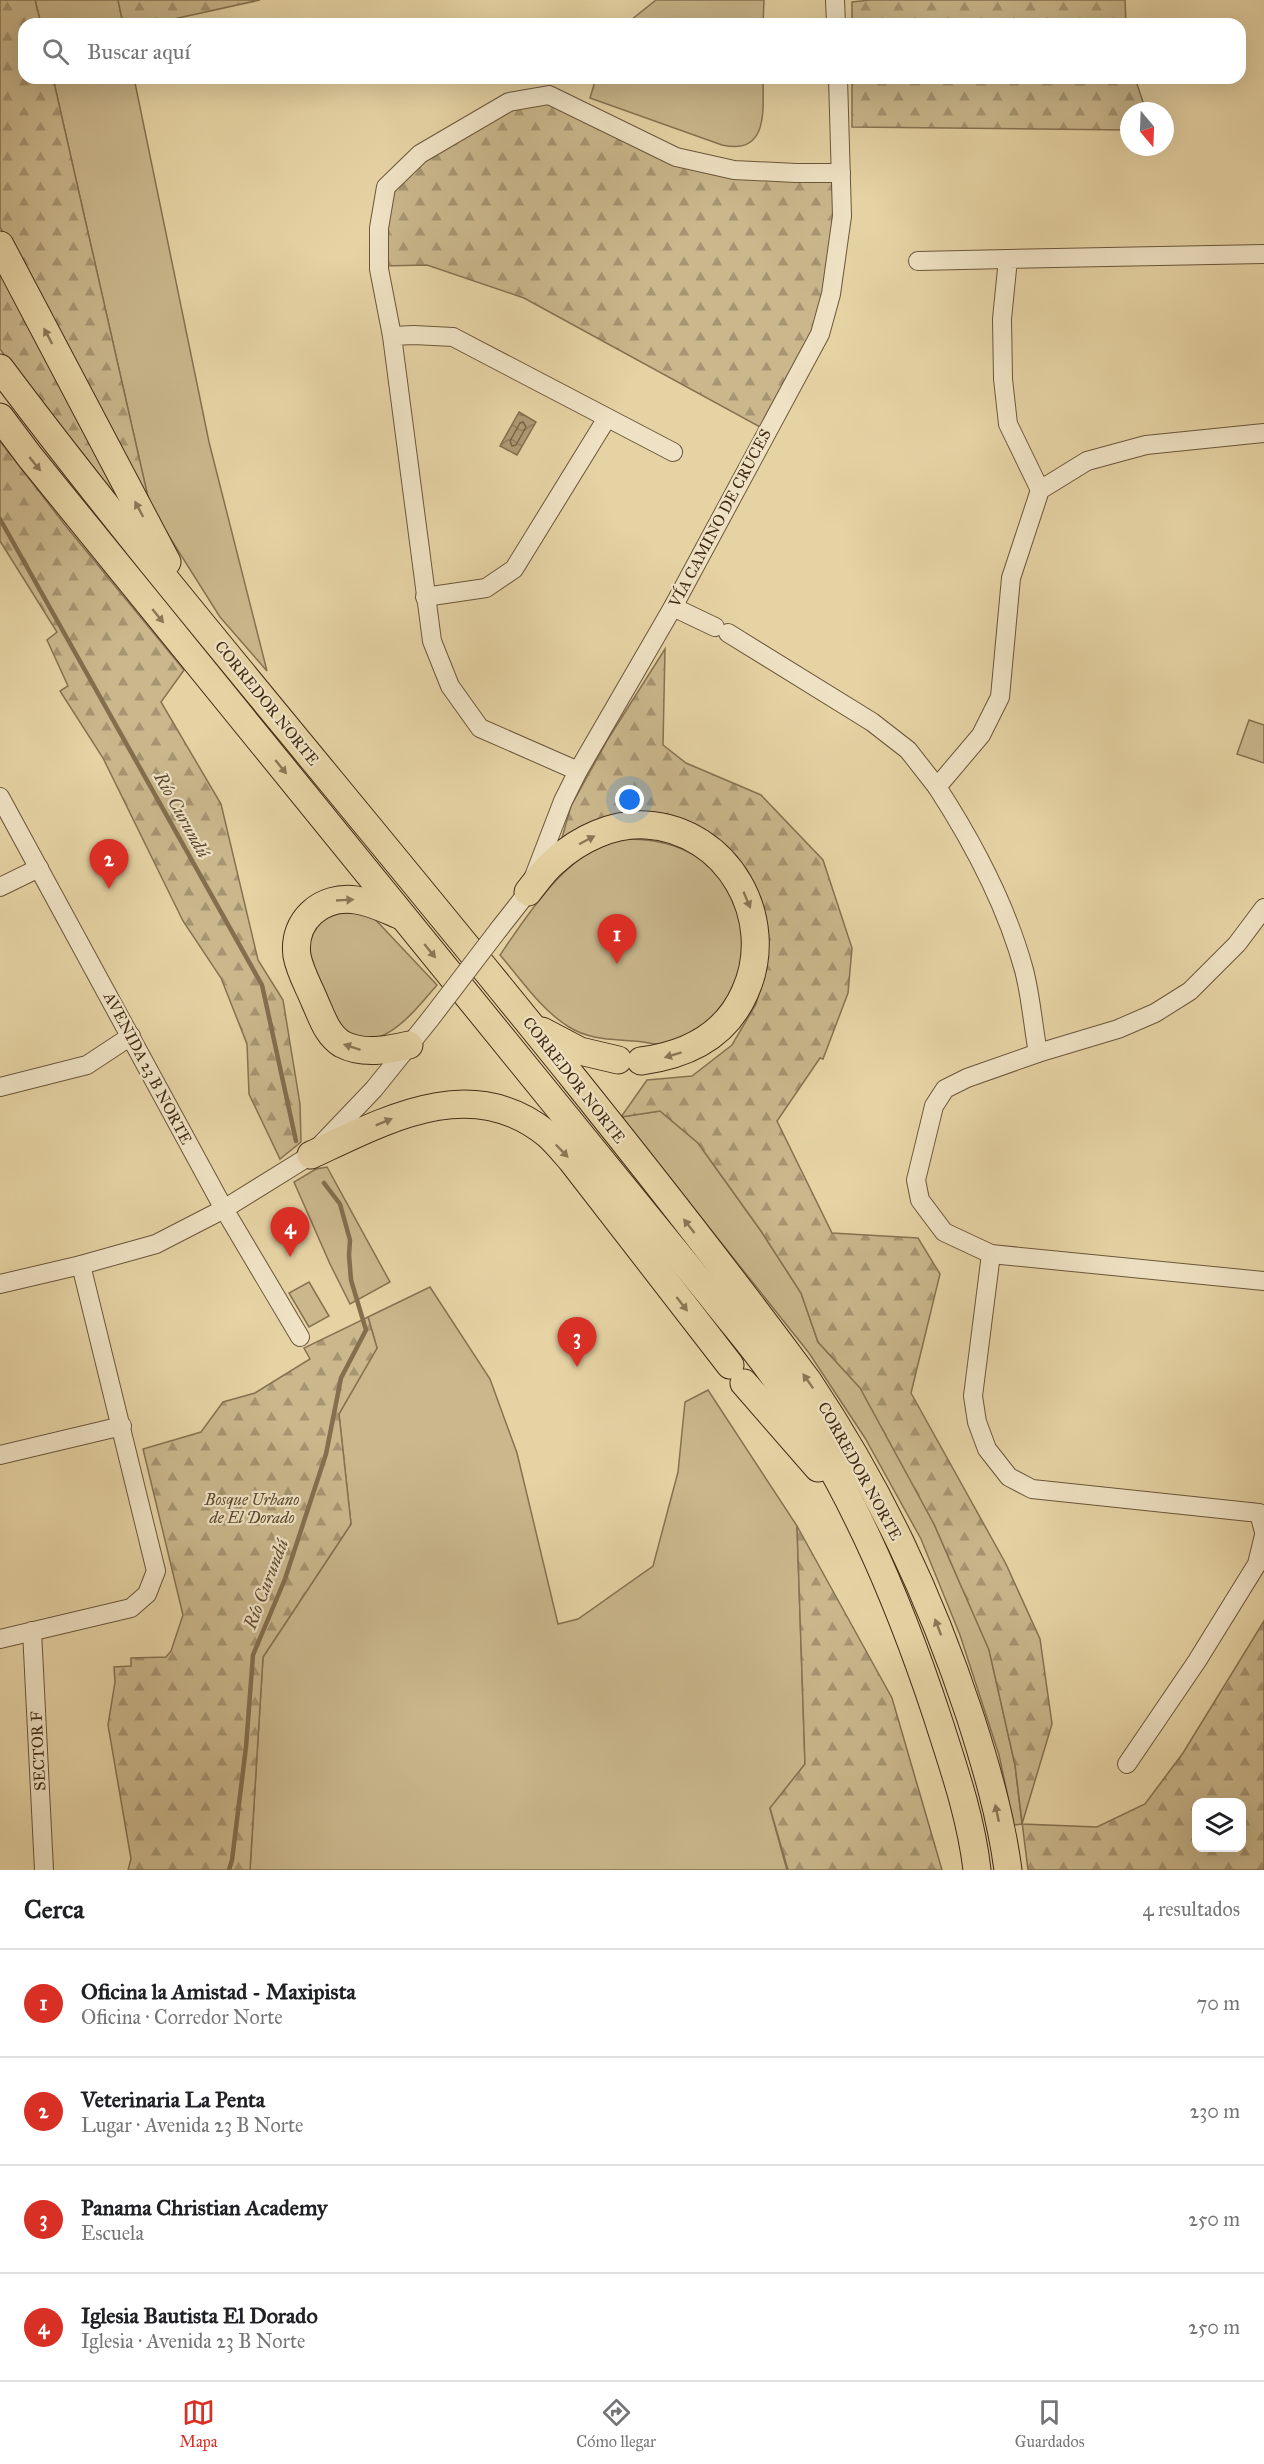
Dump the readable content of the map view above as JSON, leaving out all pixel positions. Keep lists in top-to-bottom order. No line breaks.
{"streets":{"highway":["CORREDOR NORTE"],"street":["VÍA CAMINO DE CRUCES","AVENIDA 23 B NORTE","SECTOR F"]},"crossings":[["VÍA CAMINO DE CRUCES","AVENIDA 23 B NORTE"]],"water":["Río Curundú"],"parks":["Bosque Urbano de El Dorado"],"north":"bottom","page":{"search":"Buscar aquí","pins":["2","1","4","3"],"heading":["Cerca","4 resultados"],"list":[{"mark":"1","name":"Oficina la Amistad - Maxipista","note":"Oficina · Corredor Norte","value":"70 m"},{"mark":"2","name":"Veterinaria La Penta","note":"Lugar · Avenida 23 B Norte","value":"230 m"},{"mark":"3","name":"Panama Christian Academy","note":"Escuela","value":"250 m"},{"mark":"4","name":"Iglesia Bautista El Dorado","note":"Iglesia · Avenida 23 B Norte","value":"250 m"}],"nav":["Mapa","Cómo llegar","Guardados"]}}
